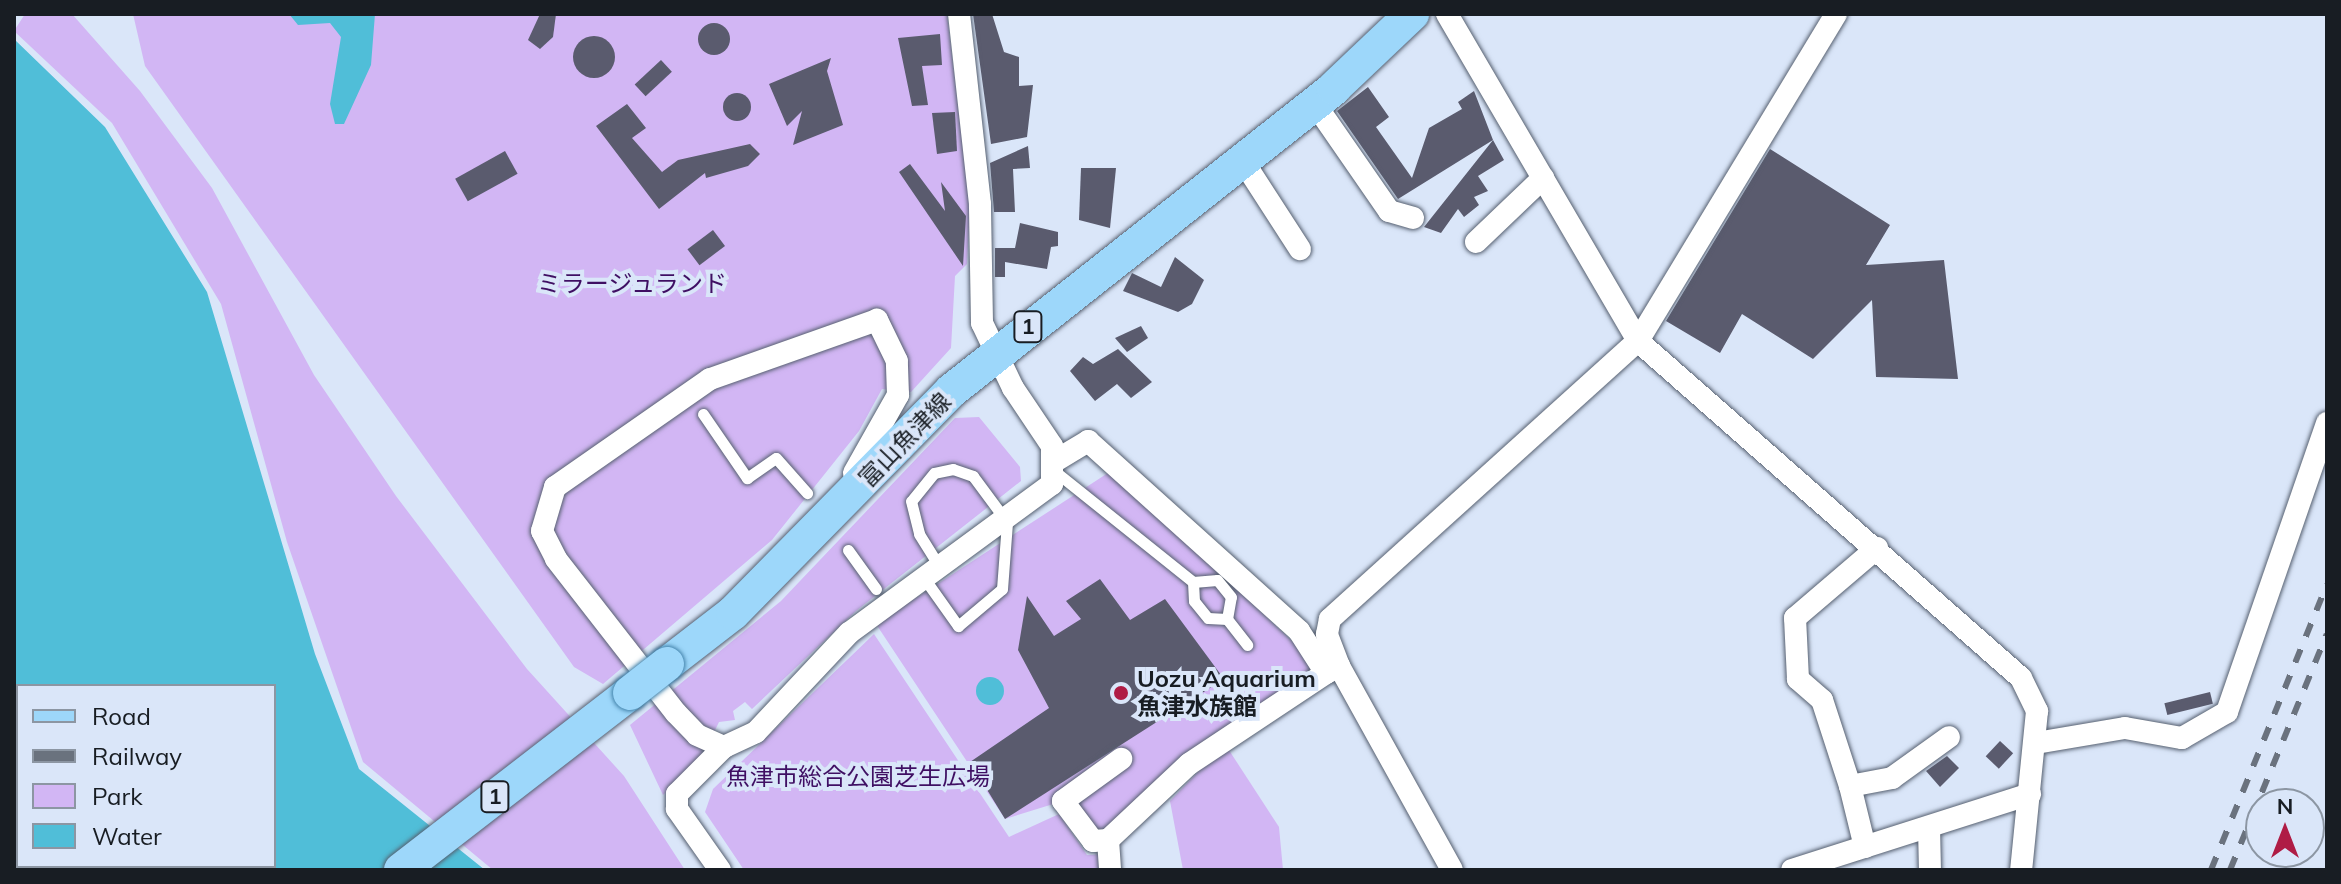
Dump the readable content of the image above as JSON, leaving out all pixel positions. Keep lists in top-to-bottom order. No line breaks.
{"streets":{"main road":["1","富山魚津線"]},"parks":["ミラージュランド","魚津市総合公園芝生広場"],"places":["Uozu Aquarium 魚津水族館"],"legend":["Road","Railway","Park","Water"],"north":"top"}
